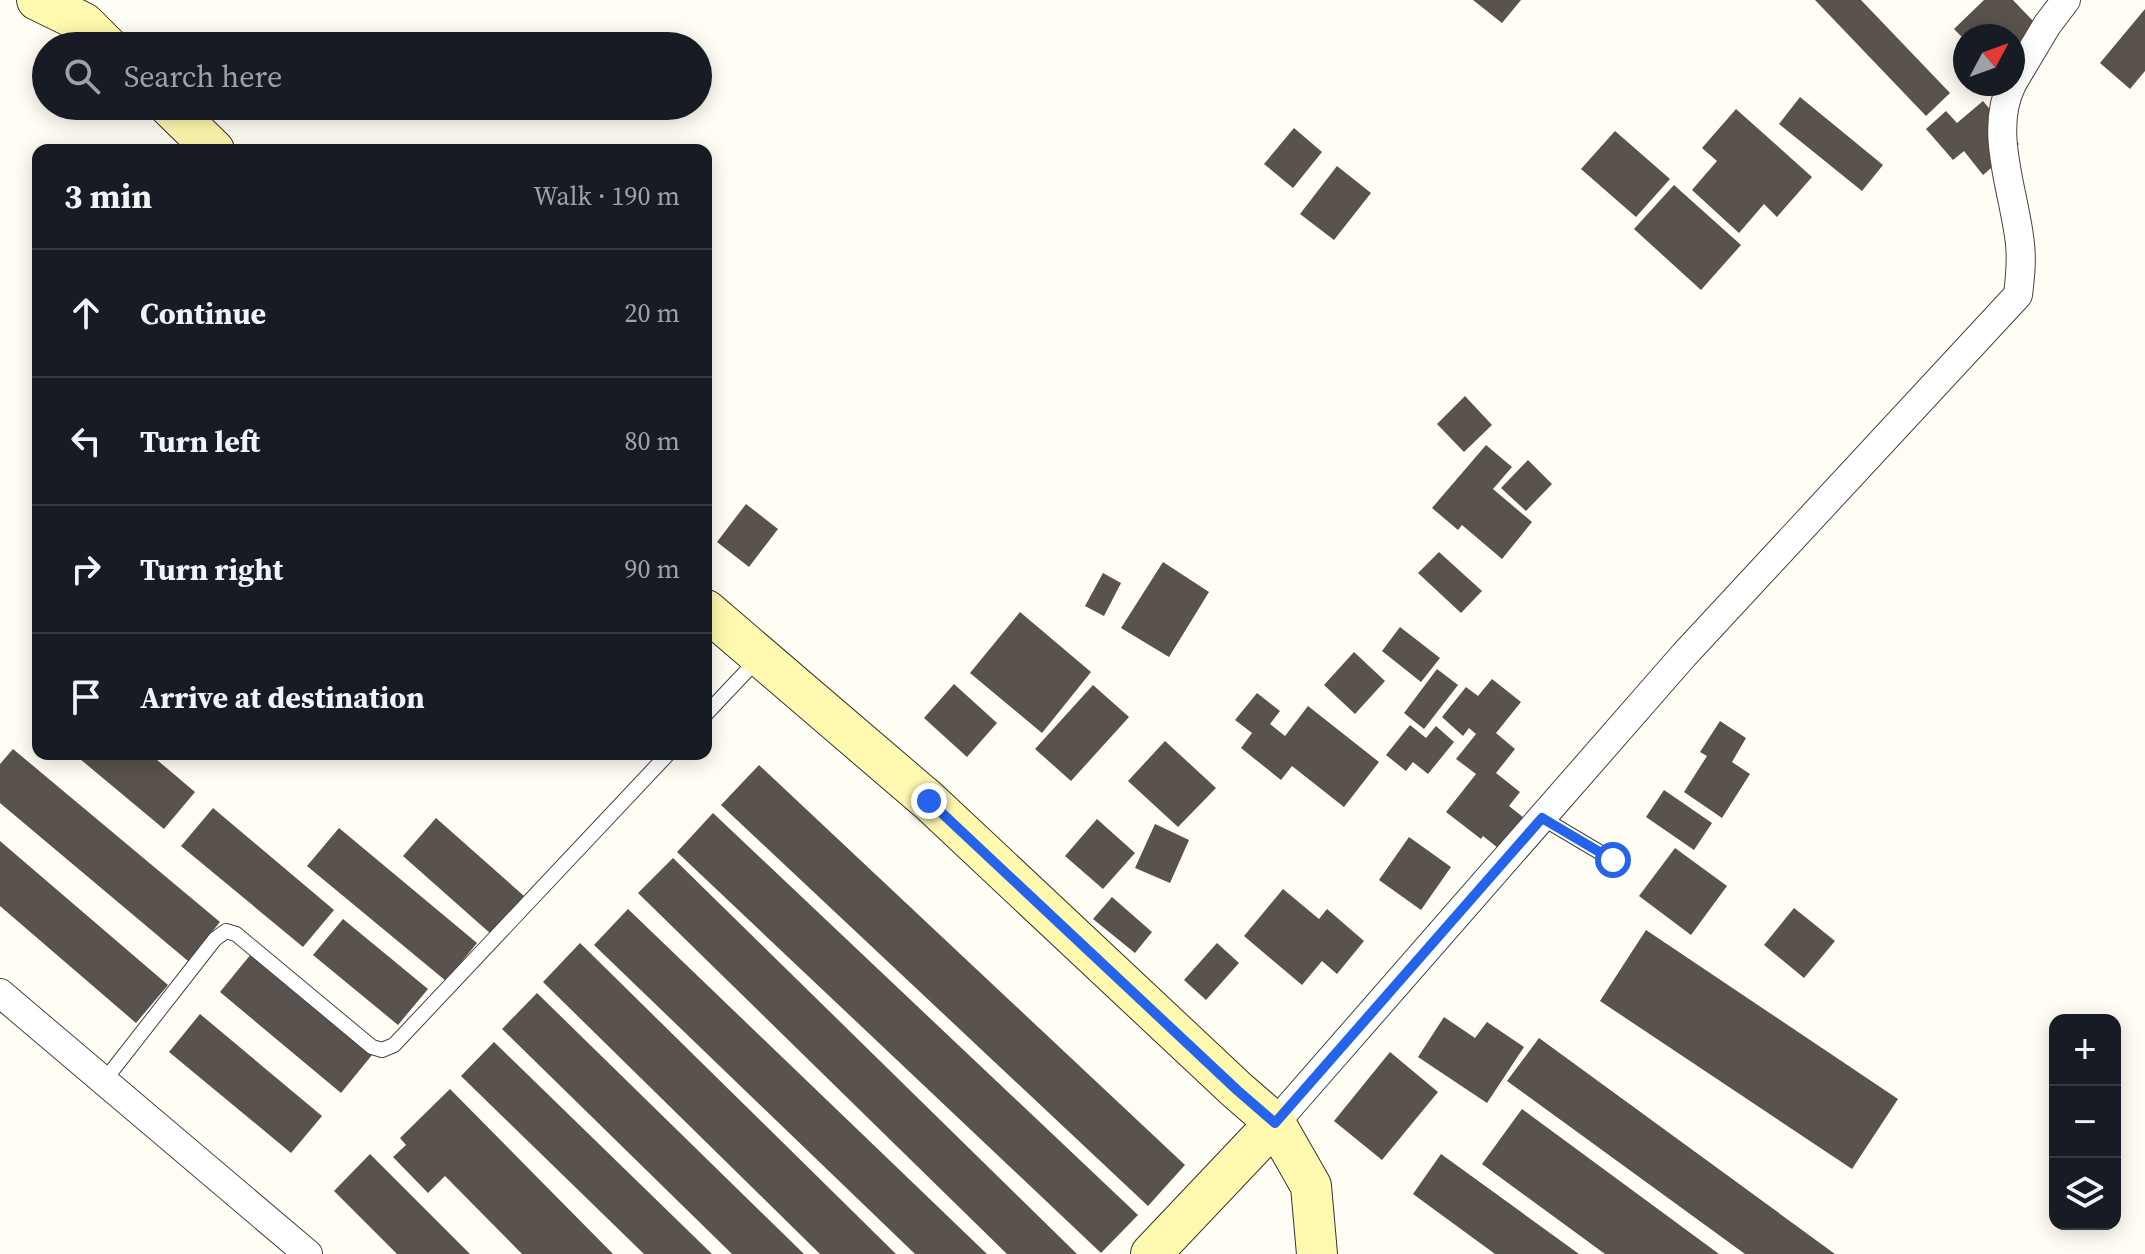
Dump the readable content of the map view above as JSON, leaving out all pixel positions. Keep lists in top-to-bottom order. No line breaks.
{"north":"top right","page":{"search":"Search here","heading":["3 min","Walk · 190 m"],"list":[["Continue","20 m"],["Turn left","80 m"],["Turn right","90 m"],"Arrive at destination"],"map_buttons":["+","−"]}}
